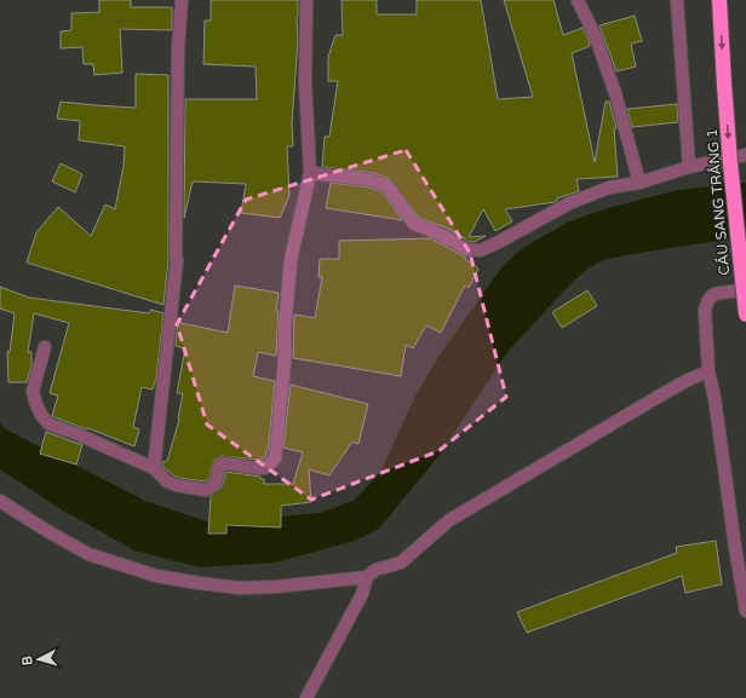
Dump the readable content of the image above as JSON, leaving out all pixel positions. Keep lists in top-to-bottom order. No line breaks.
{"streets":{"highway":["CẦU SANG TRẮNG 1"]},"one_way":["CẦU SANG TRẮNG 1"],"north":"left"}
